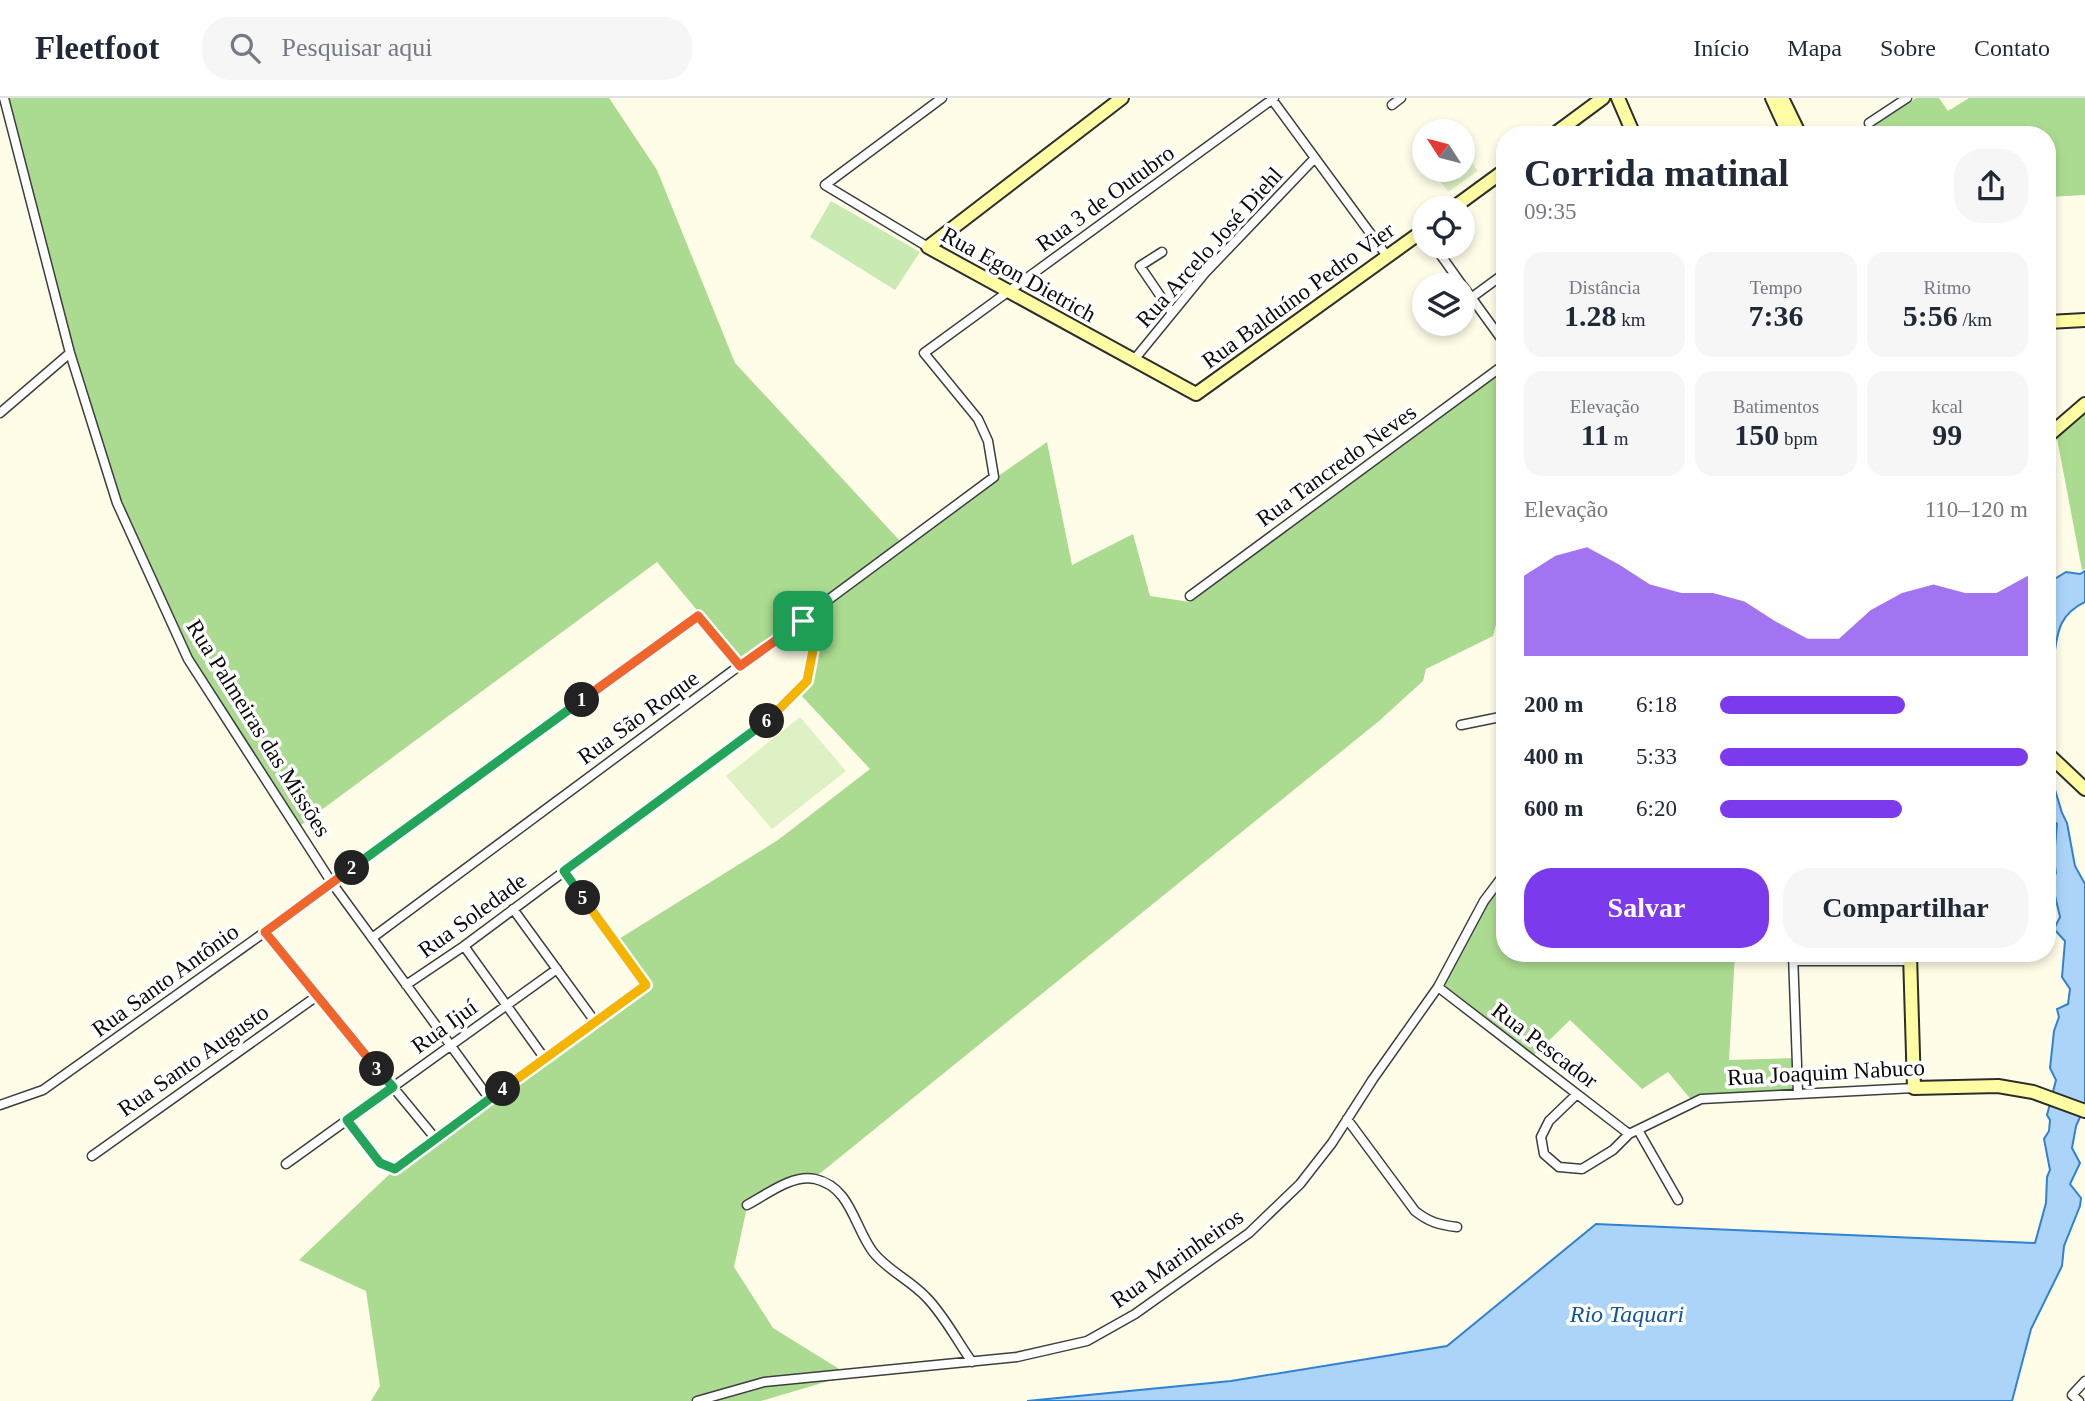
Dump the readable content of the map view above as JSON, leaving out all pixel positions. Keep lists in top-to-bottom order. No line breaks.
{"streets":{"street":["Rua 3 de Outubro","Rua Arcelo José Diehl","Rua Egon Dietrich","Rua Balduíno Pedro Vier","Rua Tancredo Neves","Rua São Roque","Rua Palmeiras das Missões","Rua Soledade","Rua Santo Antônio","Rua Ijuí","Rua Pescador","Rua Santo Augusto","Rua Joaquim Nabuco","Rua Marinheiros"]},"crossings":[["Rua 3 de Outubro","Rua Egon Dietrich"],["Rua 3 de Outubro","Rua São Roque"],["Rua Arcelo José Diehl","Rua Egon Dietrich"],["Rua Egon Dietrich","Rua Balduíno Pedro Vier"],["Rua São Roque","Rua Palmeiras das Missões"],["Rua São Roque","Rua Soledade"],["Rua São Roque","Rua Santo Antônio"],["Rua Palmeiras das Missões","Rua Soledade"],["Rua Palmeiras das Missões","Rua Santo Antônio"],["Rua Palmeiras das Missões","Rua Ijuí"],["Rua Pescador","Rua Joaquim Nabuco"],["Rua Pescador","Rua Marinheiros"]],"water":["Rio Taquari"],"north":"top left","page":{"header":"Fleetfoot","search":"Pesquisar aqui","nav":["Início","Mapa","Sobre","Contato"],"heading":["Corrida matinal","09:35"],"stats":[["Distância","1.28 km"],["Tempo","7:36"],["Ritmo","5:56 /km"],["Elevação","11 m"],["Batimentos","150 bpm"],["kcal","99"]],"chart":["Elevação","110–120 m"],"list":[{"name":"200 m","note":"6:18"},{"name":"400 m","note":"5:33"},{"name":"600 m","note":"6:20"}],"pins":["1","6","2","5","3","4"],"buttons":["Salvar","Compartilhar"]}}
